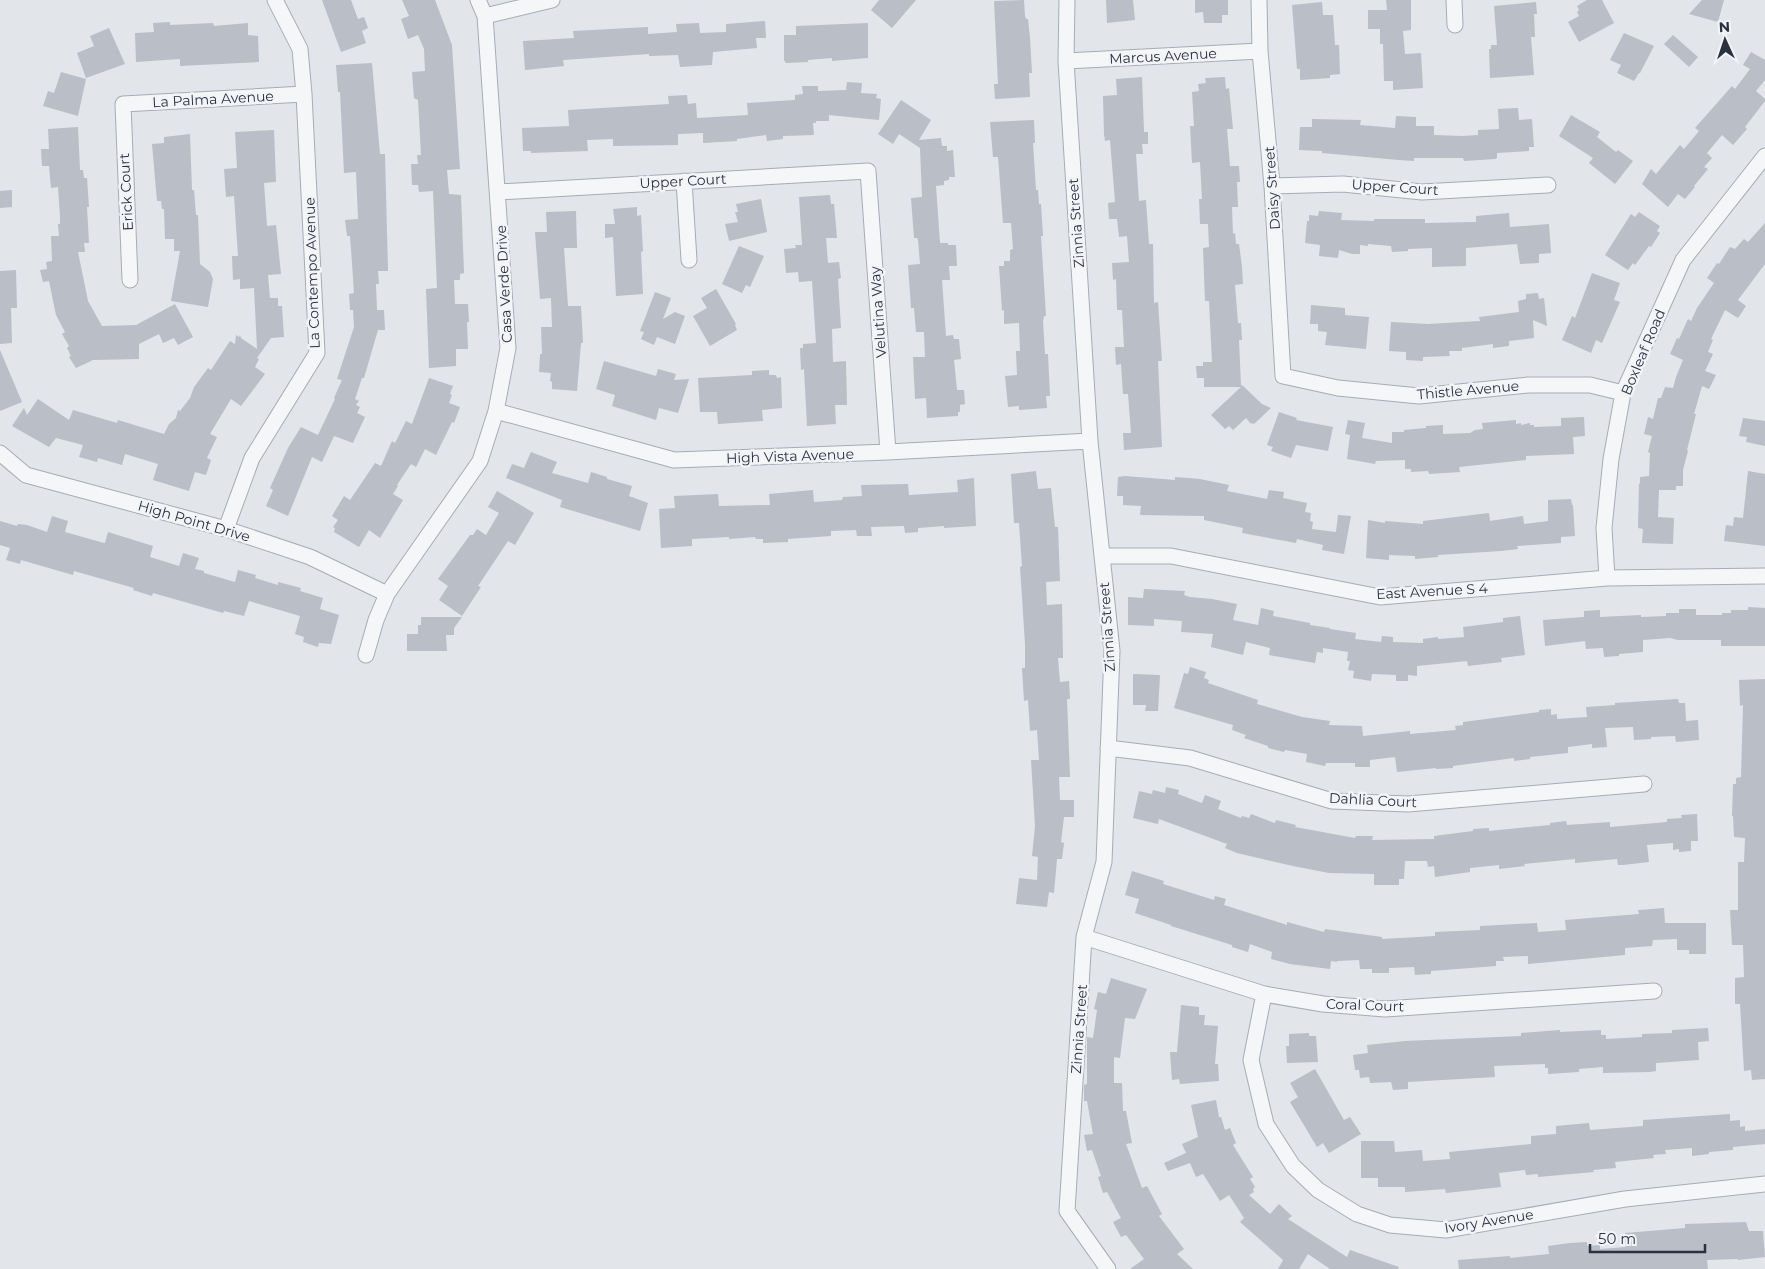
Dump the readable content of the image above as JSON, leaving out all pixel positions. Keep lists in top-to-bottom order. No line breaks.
{"streets":{"street":["Marcus Avenue","La Palma Avenue","Upper Court","Daisy Street","Erick Court","Zinnia Street","La Contempo Avenue","Casa Verde Drive","Velutina Way","Boxleaf Road","Thistle Avenue","High Vista Avenue","High Point Drive","East Avenue S 4","Dahlia Court","Coral Court","Ivory Avenue"]},"crossings":[["Marcus Avenue","Daisy Street"],["Marcus Avenue","Zinnia Street"],["La Palma Avenue","Erick Court"],["La Palma Avenue","La Contempo Avenue"],["Upper Court","Daisy Street"],["Upper Court","Casa Verde Drive"],["Upper Court","Velutina Way"],["Daisy Street","Thistle Avenue"],["Zinnia Street","High Vista Avenue"],["Zinnia Street","East Avenue S 4"],["Zinnia Street","Dahlia Court"],["Zinnia Street","Coral Court"],["La Contempo Avenue","High Point Drive"],["Casa Verde Drive","High Vista Avenue"],["Casa Verde Drive","High Point Drive"],["Velutina Way","High Vista Avenue"],["Boxleaf Road","Thistle Avenue"],["Boxleaf Road","East Avenue S 4"],["Coral Court","Ivory Avenue"]],"scale_bar":"50 m","north":"top"}
